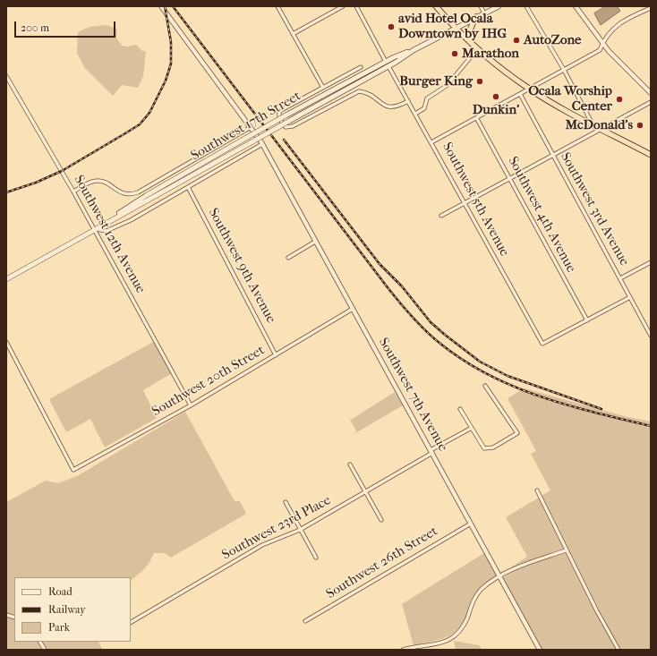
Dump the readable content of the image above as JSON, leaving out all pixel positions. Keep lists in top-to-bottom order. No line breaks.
{"streets":{"main road":["Southwest 17th Street"],"street":["Southwest 5th Avenue","Southwest 3rd Avenue","Southwest 4th Avenue","Southwest 12th Avenue","Southwest 9th Avenue","Southwest 20th Street","Southwest 7th Avenue","Southwest 23rd Place","Southwest 26th Street"]},"crossings":[["Southwest 17th Street","Southwest 5th Avenue"],["Southwest 17th Street","Southwest 12th Avenue"],["Southwest 5th Avenue","Southwest 4th Avenue"],["Southwest 12th Avenue","Southwest 20th Street"],["Southwest 9th Avenue","Southwest 20th Street"],["Southwest 20th Street","Southwest 7th Avenue"],["Southwest 7th Avenue","Southwest 23rd Place"],["Southwest 7th Avenue","Southwest 26th Street"]],"places":["avid Hotel Ocala Downtown by IHG","AutoZone","Marathon","Burger King","Dunkin'","Ocala Worship Center","McDonald's"],"legend":["Road","Railway","Park"],"scale_bar":"200 m"}
